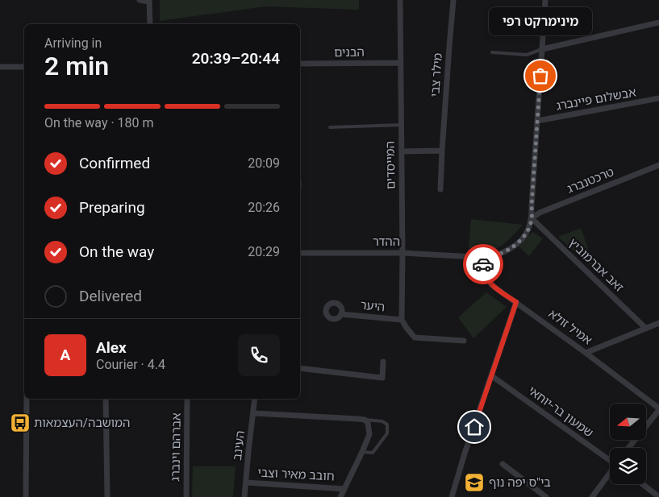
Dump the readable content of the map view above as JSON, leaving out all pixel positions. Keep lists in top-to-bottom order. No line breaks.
{"streets":{"street":["הבנים","מילר צבי","אבשלום פיינברג","המייסדים","טרכטנברג","ההדר","זאב אברמוביץ","היער","אמיל זולא","שמעון בר-יוחאי","העינב","אברהם וינברג","חובב מאיר וצבי"]},"crossings":[["הבנים","המייסדים"],["המייסדים","ההדר"],["המייסדים","היער"],["טרכטנברג","זאב אברמוביץ"],["טרכטנברג","אמיל זולא"],["זאב אברמוביץ","אמיל זולא"],["העינב","חובב מאיר וצבי"]],"places":{"other":["מינימרקט רפי"],"bus stop":["המושבה/העצמאות"],"school or university":["בי\"ס יפה נוף"]},"north":"left","page":{"bubble":"מינימרקט רפי","heading":["2 min","Arriving in","20:39–20:44"],"panel":["Alex","Courier · 4.4"],"bar":"On the way · 180 m","list":[["Confirmed","20:09"],["Preparing","20:26"],["On the way","20:29"],"Delivered"],"round":"A"}}
